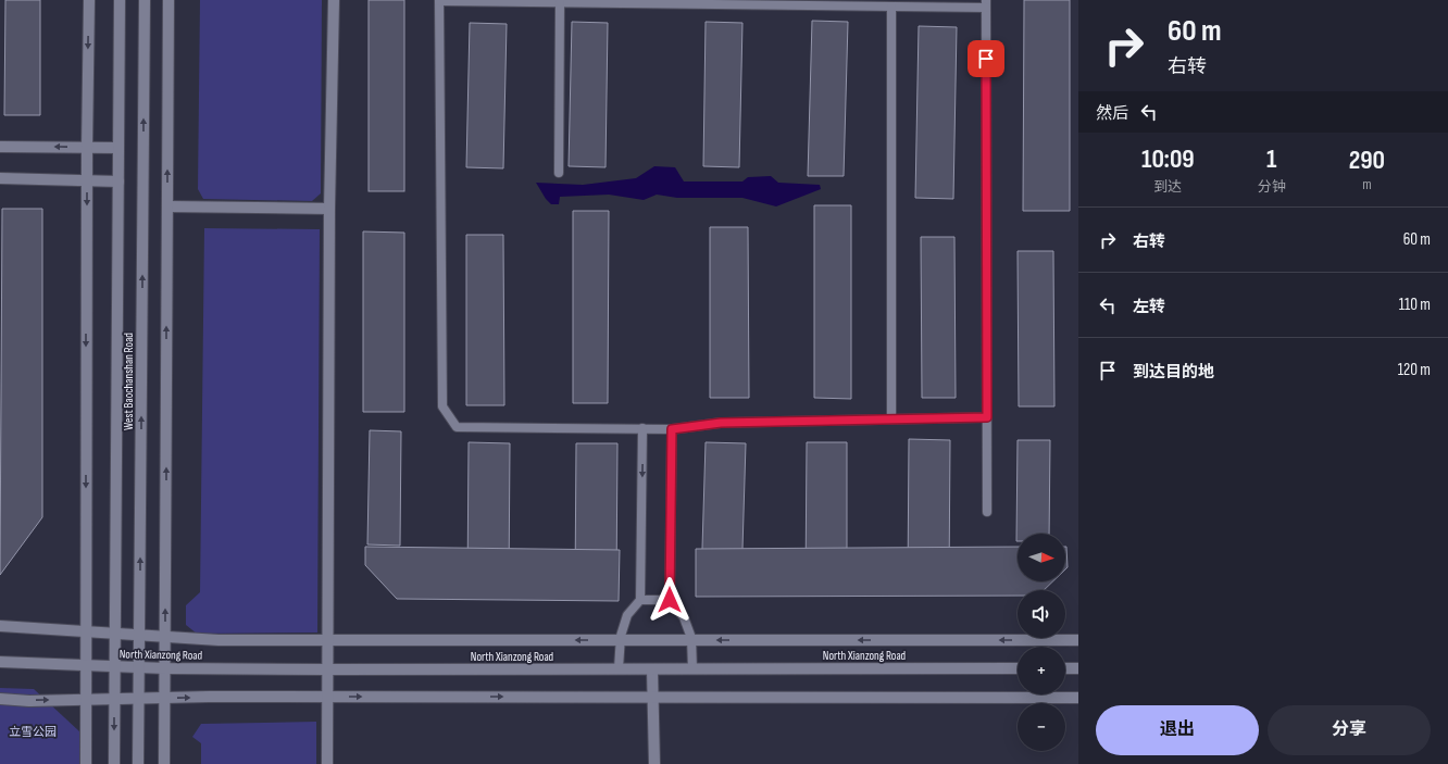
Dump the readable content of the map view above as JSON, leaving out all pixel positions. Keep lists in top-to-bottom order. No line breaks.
{"streets":{"street":["West Baochanshan Road","North Xianzong Road"]},"crossings":[["West Baochanshan Road","North Xianzong Road"]],"parks":["立雪公园"],"north":"right","page":{"turn":["60 m","右转"],"then":"然后","eta":["10:09","到达","1","分钟","290","m"],"list":[{"name":"右转","value":"60 m"},{"name":"左转","value":"110 m"},{"name":"到达目的地","value":"120 m"}],"map_buttons":["+","−"],"buttons":["退出","分享"]}}
